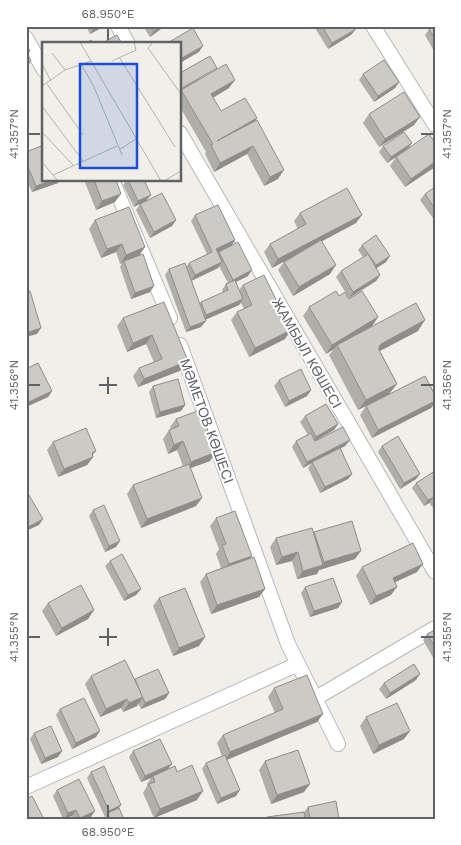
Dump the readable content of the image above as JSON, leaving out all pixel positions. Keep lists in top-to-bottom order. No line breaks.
{"streets":{"street":["ЖАМБЫЛ КӨШЕСІ","МӘМЕТОВ КӨШЕСІ"]},"coordinates":["68.950°E","41.357°N","41.356°N","41.355°N"]}
